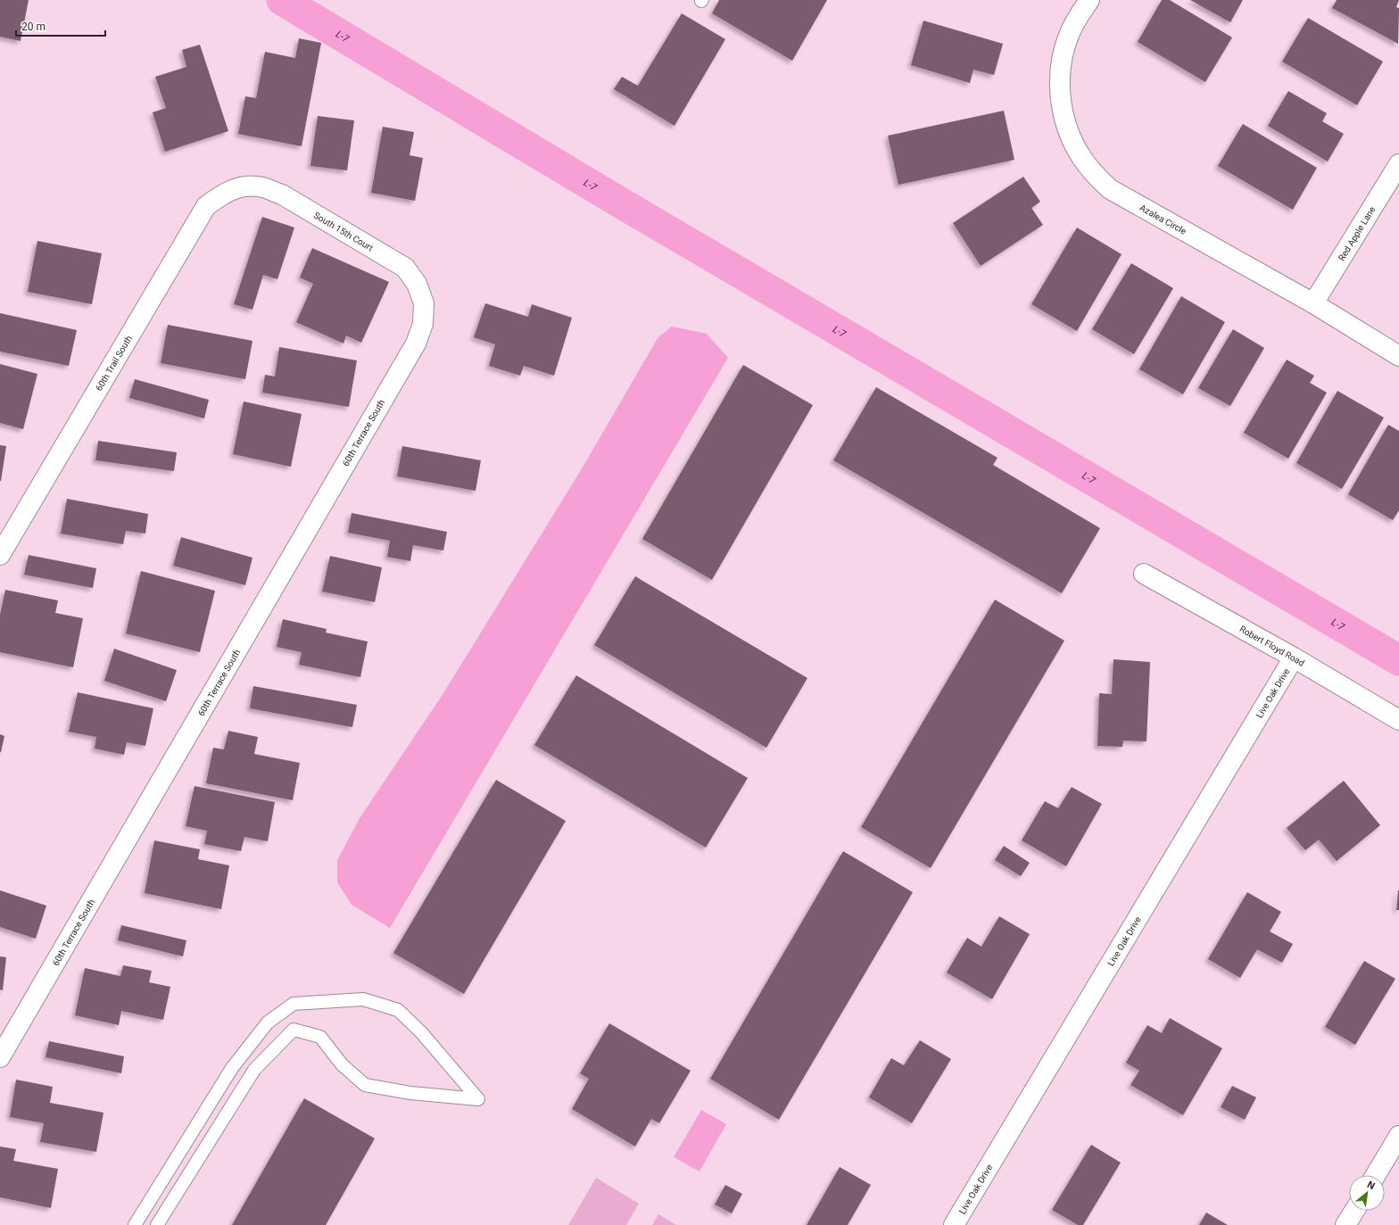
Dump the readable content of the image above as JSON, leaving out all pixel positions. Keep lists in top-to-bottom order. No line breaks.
{"streets":{"street":["Azalea Circle","South 15th Court","Red Apple Lane","60th Trail South","60th Terrace South","Robert Floyd Road","Live Oak Drive"]},"crossings":[["Azalea Circle","Red Apple Lane"],["South 15th Court","60th Trail South"],["South 15th Court","60th Terrace South"],["Robert Floyd Road","Live Oak Drive"]],"water":["L-7"],"scale_bar":"20 m","north":"top right"}
